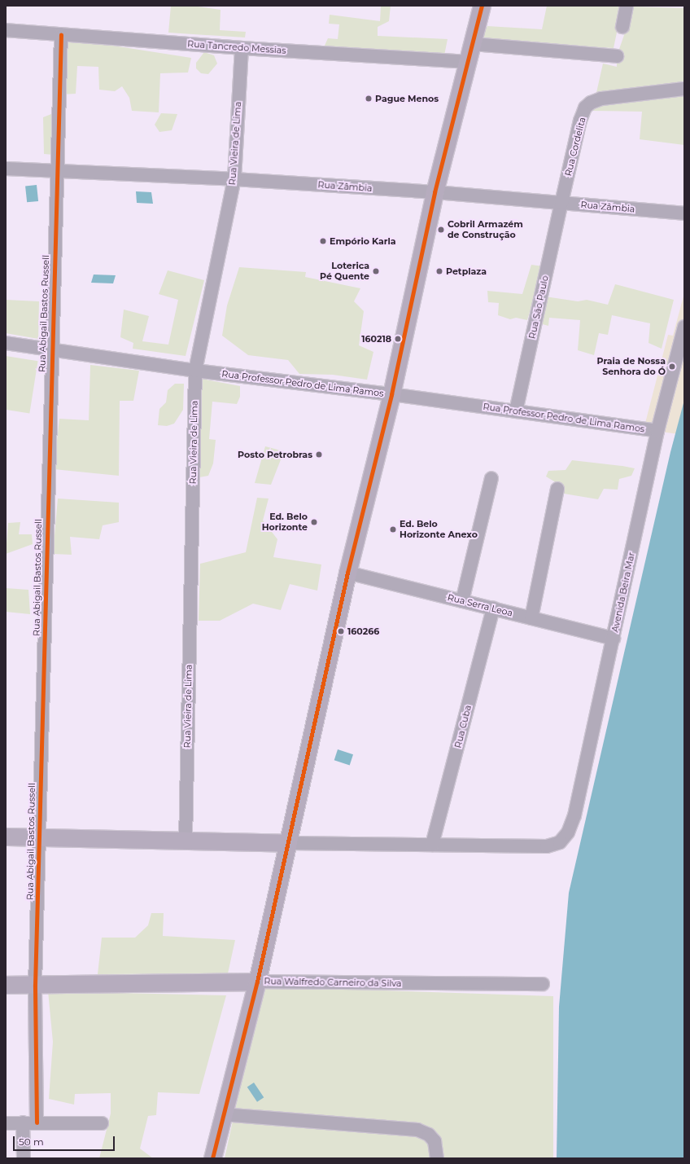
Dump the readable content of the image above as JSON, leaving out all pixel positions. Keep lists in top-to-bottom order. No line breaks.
{"streets":{"main road":["Rua Walfredo Carneiro da Silva"],"street":["Rua Tancredo Messias","Rua Vieira de Lima","Rua Cordelita","Rua Zâmbia","Rua São Paulo","Rua Abigail Bastos Russell","Rua Professor Pedro de Lima Ramos","Avenida Beira Mar","Rua Serra Leoa","Rua Cuba"]},"crossings":[["Rua Tancredo Messias","Rua Vieira de Lima"],["Rua Tancredo Messias","Rua Abigail Bastos Russell"],["Rua Vieira de Lima","Rua Zâmbia"],["Rua Vieira de Lima","Rua Professor Pedro de Lima Ramos"],["Rua Cordelita","Rua Zâmbia"],["Rua Cordelita","Rua São Paulo"],["Rua Zâmbia","Rua São Paulo"],["Rua Zâmbia","Rua Abigail Bastos Russell"],["Rua São Paulo","Rua Professor Pedro de Lima Ramos"],["Rua Abigail Bastos Russell","Rua Professor Pedro de Lima Ramos"],["Rua Abigail Bastos Russell","Rua Walfredo Carneiro da Silva"],["Rua Professor Pedro de Lima Ramos","Avenida Beira Mar"],["Avenida Beira Mar","Rua Serra Leoa"],["Avenida Beira Mar","Rua Cuba"],["Rua Serra Leoa","Rua Cuba"]],"places":["Pague Menos","Cobril Armazém de Construção","Empório Karla","Loterica Pé Quente","Petplaza","160218","Praia de Nossa Senhora do Ó","Posto Petrobras","Ed. Belo Horizonte","Ed. Belo Horizonte Anexo","160266"],"scale_bar":"50 m"}
